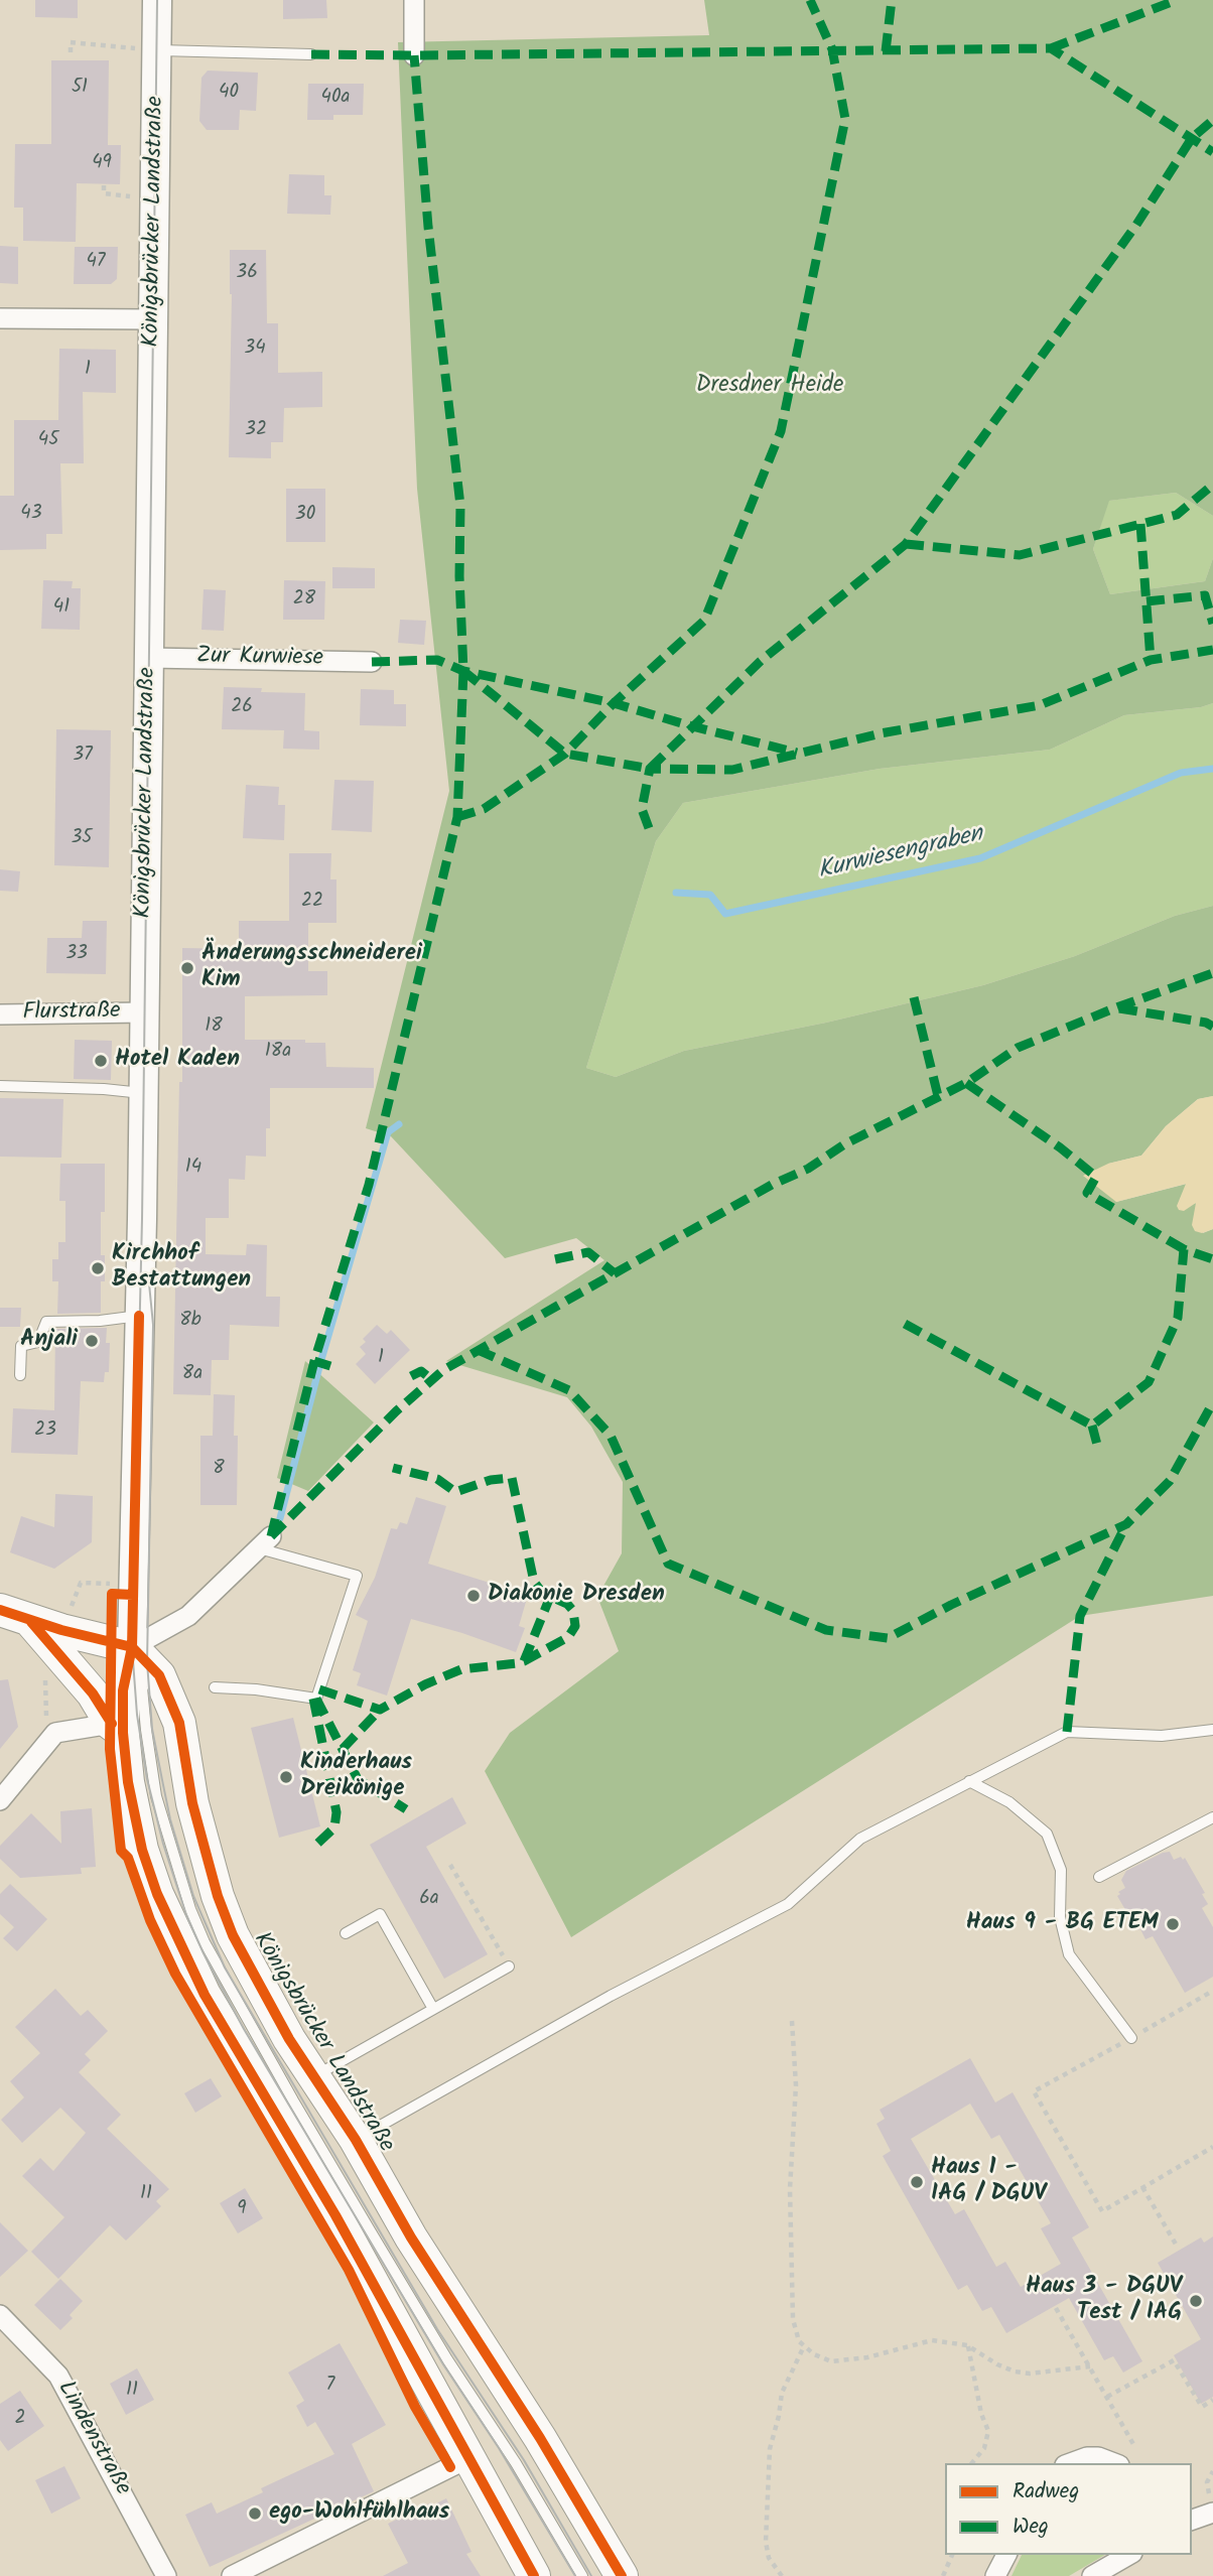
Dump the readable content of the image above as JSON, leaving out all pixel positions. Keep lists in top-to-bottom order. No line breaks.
{"streets":{"main road":["Königsbrücker Landstraße"],"street":["Zur Kurwiese","Flurstraße","Lindenstraße"]},"crossings":[["Königsbrücker Landstraße","Zur Kurwiese"],["Königsbrücker Landstraße","Flurstraße"]],"water":["Kurwiesengraben"],"parks":["Dresdner Heide"],"places":["Änderungsschneiderei Kim","Hotel Kaden","Kirchhof Bestattungen","Anjali","Diakonie Dresden","Kinderhaus Dreikönige","Haus 9 - BG ETEM","Haus 1 - IAG / DGUV","Haus 3 - DGUV Test / IAG","ego-Wohlfühlhaus"],"house_numbers":["51","40","40a","49","47","36","34","1","32","45","43","30","28","41","26","37","35","22","33","18","18a","14","8b","1","8a","23","8","6a","11","9","7","11","2"],"legend":["Radweg","Weg"]}
